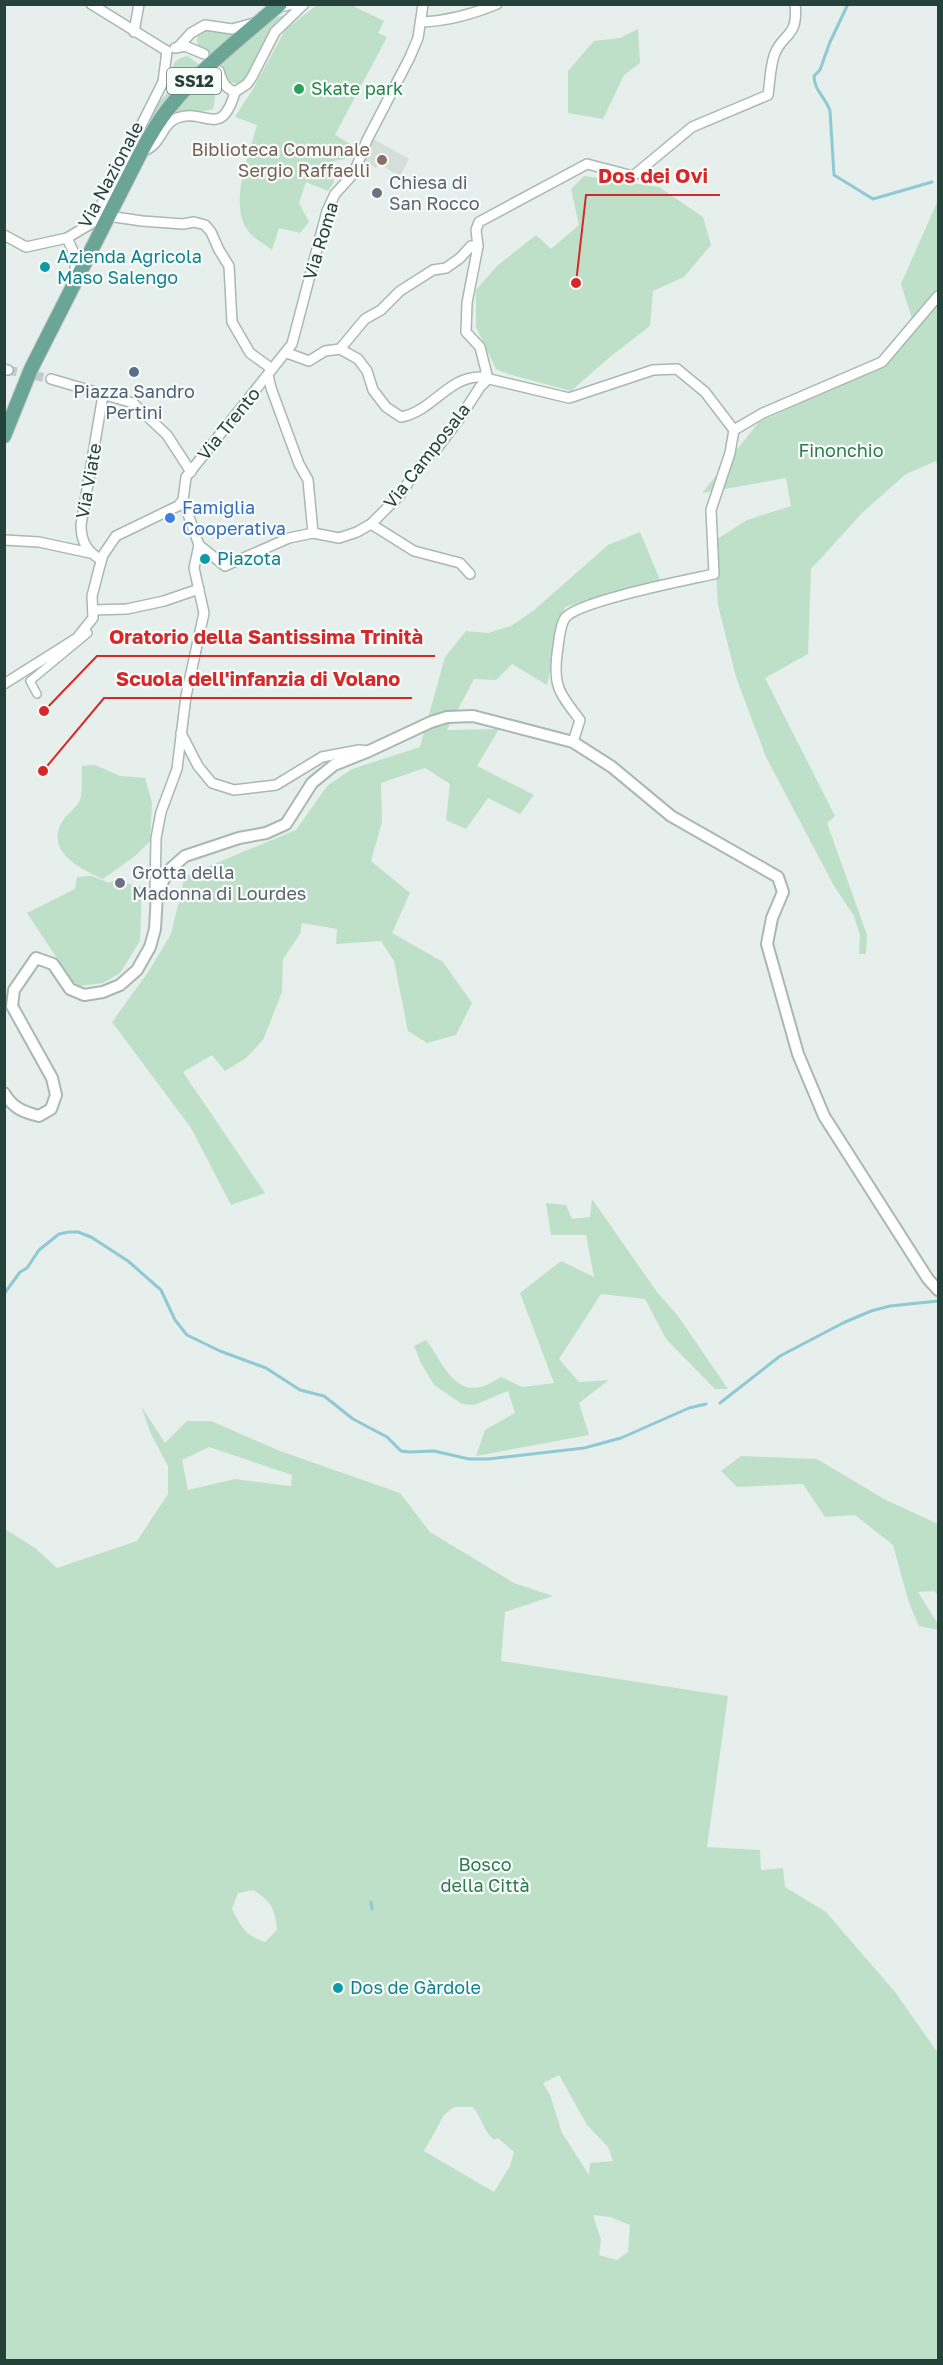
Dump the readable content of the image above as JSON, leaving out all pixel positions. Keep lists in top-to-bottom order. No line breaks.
{"streets":{"main road":["SS12","Via Nazionale"],"street":["Via Roma","Via Trento","Via Camposala","Via Viate"]},"crossings":[["Via Roma","Via Trento"]],"parks":["Finonchio","Bosco della Città"],"places":["Skate park","Biblioteca Comunale Sergio Raffaelli","Chiesa di San Rocco","Azienda Agricola Maso Salengo","Dos dei Ovi","Piazza Sandro Pertini","Famiglia Cooperativa","Piazota","Oratorio della Santissima Trinità","Scuola dell'infanzia di Volano","Grotta della Madonna di Lourdes","Dos de Gàrdole"]}
